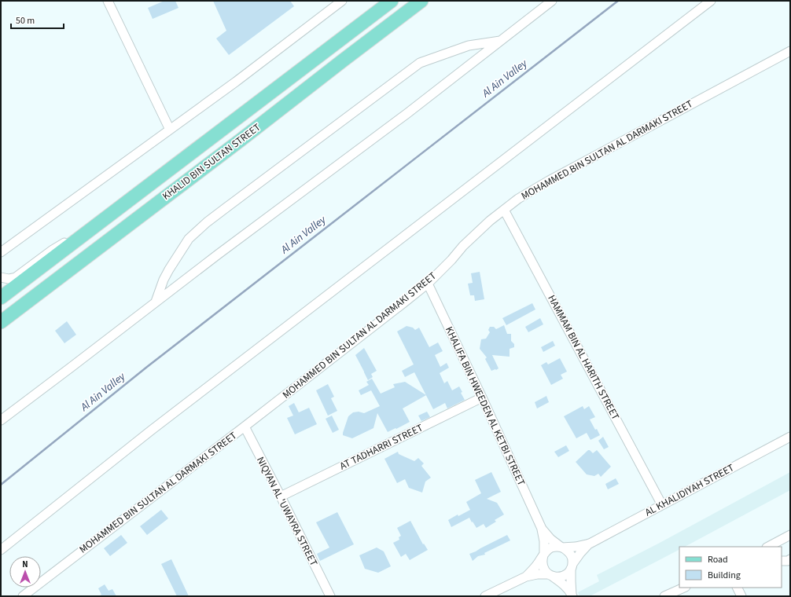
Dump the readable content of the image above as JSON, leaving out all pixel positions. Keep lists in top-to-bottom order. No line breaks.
{"streets":{"main road":["KHALID BIN SULTAN STREET"],"street":["MOHAMMED BIN SULTAN AL DARMAKI STREET","HAMMAM BIN AL HARITH STREET","KHALIFA BIN HWEEDEN AL KETBI STREET","AT TADHARRI STREET","AL KHALIDIYAH STREET","NIQYAN AL 'UWAYRA STREET"]},"crossings":[["MOHAMMED BIN SULTAN AL DARMAKI STREET","HAMMAM BIN AL HARITH STREET"],["MOHAMMED BIN SULTAN AL DARMAKI STREET","KHALIFA BIN HWEEDEN AL KETBI STREET"],["MOHAMMED BIN SULTAN AL DARMAKI STREET","NIQYAN AL 'UWAYRA STREET"],["HAMMAM BIN AL HARITH STREET","AL KHALIDIYAH STREET"],["KHALIFA BIN HWEEDEN AL KETBI STREET","AT TADHARRI STREET"],["KHALIFA BIN HWEEDEN AL KETBI STREET","AL KHALIDIYAH STREET"],["AT TADHARRI STREET","NIQYAN AL 'UWAYRA STREET"]],"water":["Al Ain Valley"],"legend":["Road","Building"],"scale_bar":"50 m","north":"top"}
